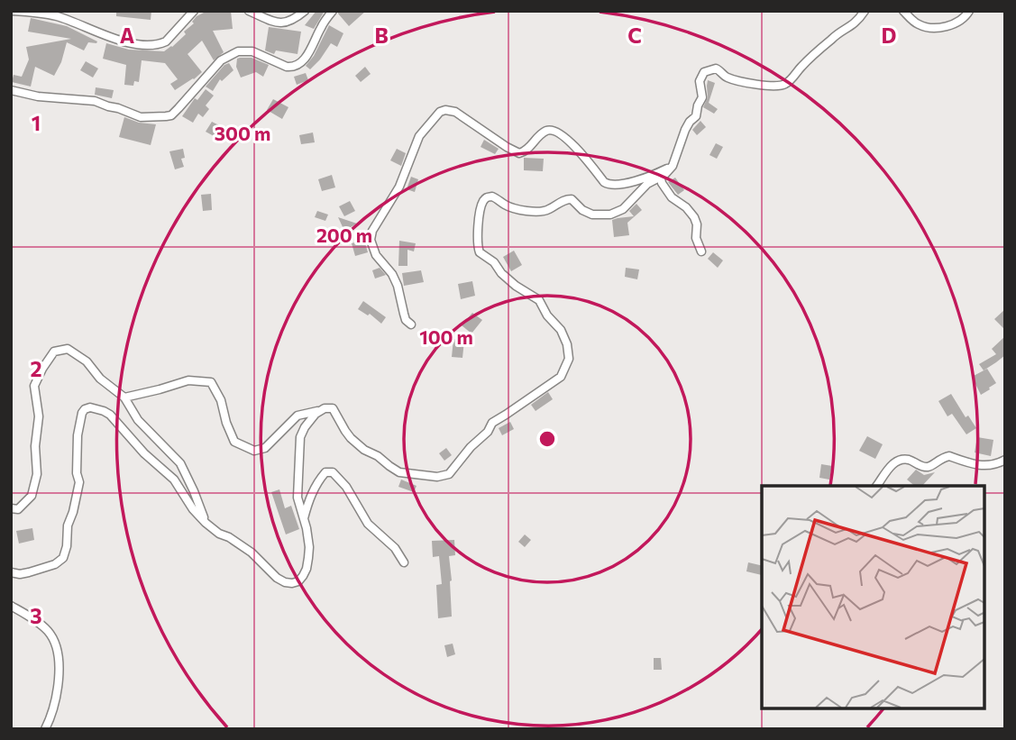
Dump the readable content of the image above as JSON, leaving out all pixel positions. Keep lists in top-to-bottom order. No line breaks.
{"grid":{"columns":["A","B","C","D"],"rows":["1","2","3"]},"rings":["300 m","200 m","100 m"]}
